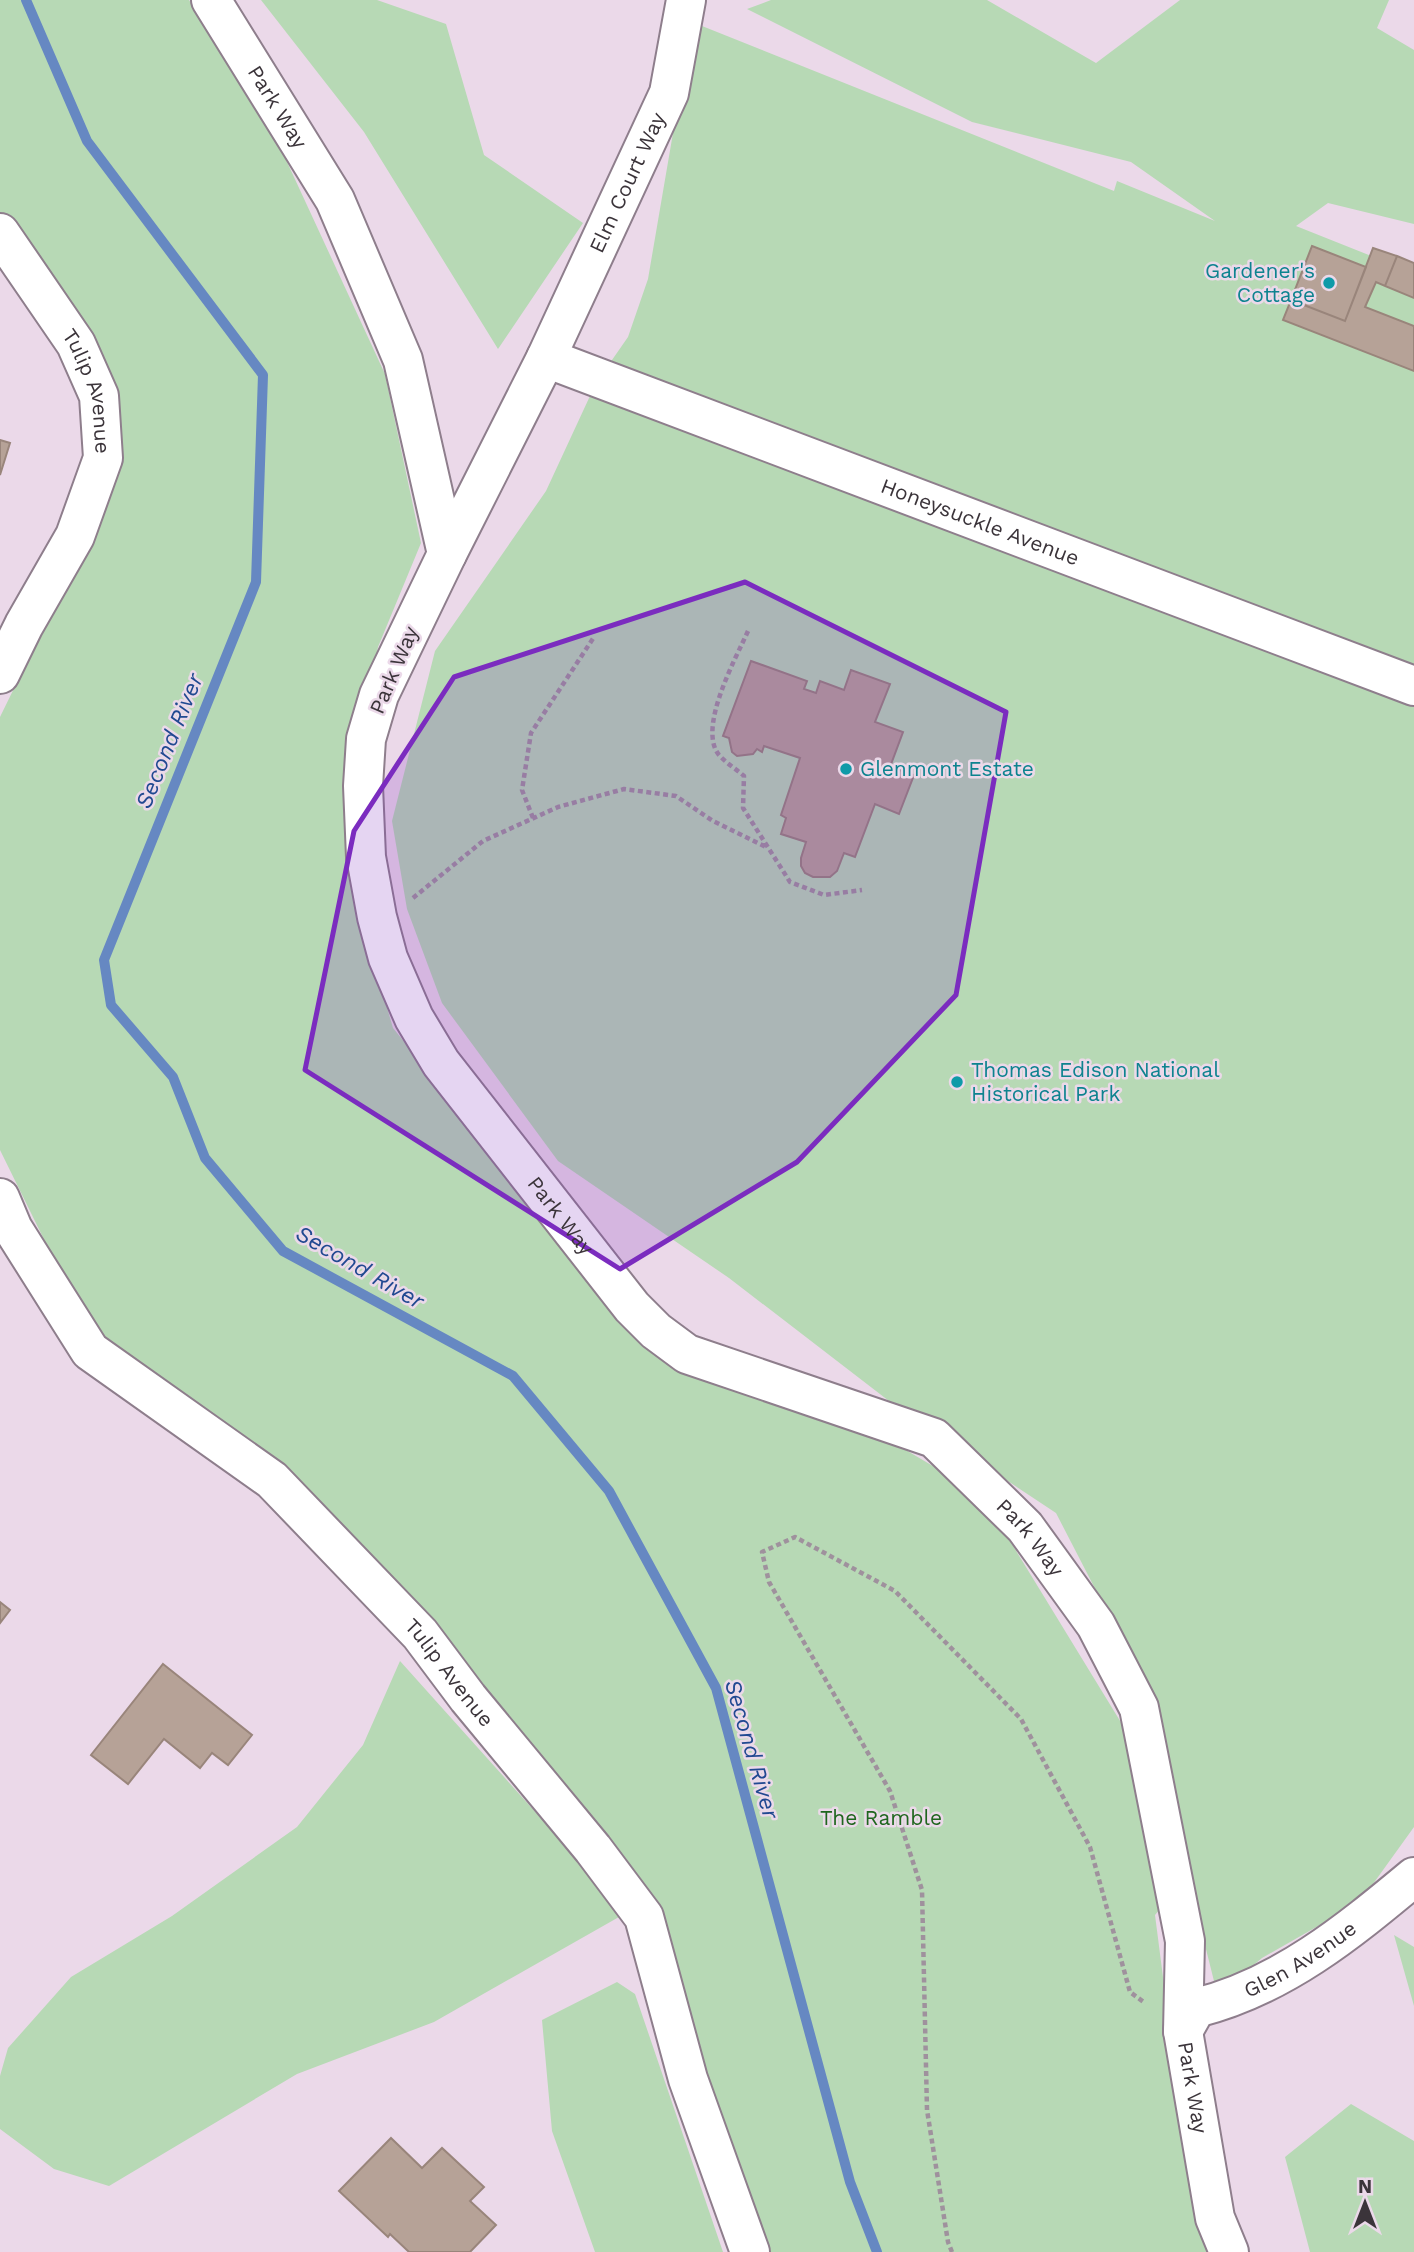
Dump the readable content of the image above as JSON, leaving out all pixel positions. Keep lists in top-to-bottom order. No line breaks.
{"streets":{"street":["Park Way","Elm Court Way","Tulip Avenue","Honeysuckle Avenue","Glen Avenue"]},"crossings":[["Park Way","Elm Court Way"],["Park Way","Glen Avenue"],["Elm Court Way","Honeysuckle Avenue"]],"water":["Second River"],"parks":["The Ramble"],"places":["Gardener's Cottage","Glenmont Estate","Thomas Edison National Historical Park"],"north":"top"}
